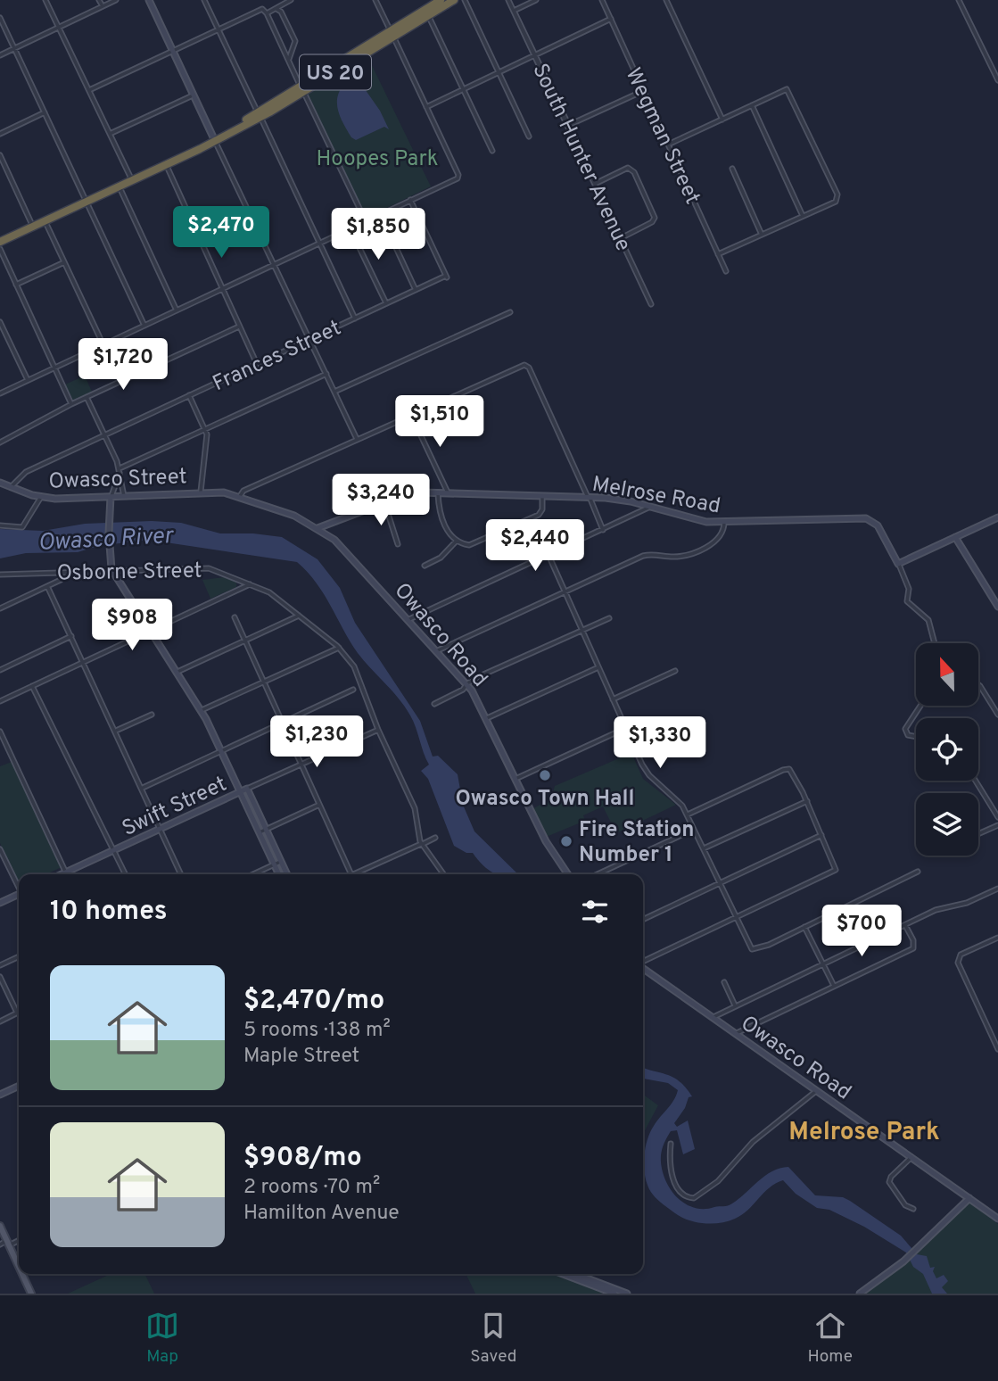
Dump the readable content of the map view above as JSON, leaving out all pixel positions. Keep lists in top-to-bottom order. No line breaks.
{"streets":{"highway":["US 20"],"main road":["Owasco Street","Melrose Road","Owasco Road","Swift Street"],"street":["Wegman Street","South Hunter Avenue","Frances Street","Osborne Street"]},"crossings":[["Frances Street","Owasco Street"],["Owasco Street","Melrose Road"],["Owasco Street","Owasco Road"],["Melrose Road","Owasco Road"],["Osborne Street","Swift Street"]],"districts":["Melrose Park"],"water":["Owasco River"],"parks":["Hoopes Park"],"places":["Owasco Town Hall","Fire Station Number 1"],"north":"top","page":{"price":["$2,470","$1,850","$1,720","$1,510","$3,240","$2,440","$908","$1,230","$1,330","$700"],"heading":"10 homes","list":[{"name":"$2,470/mo","note":"5 rooms · 138 m² · Maple Street"},{"name":"$908/mo","note":"2 rooms · 70 m² · Hamilton Avenue"}],"tabs":["Map","Saved","Home"]}}
